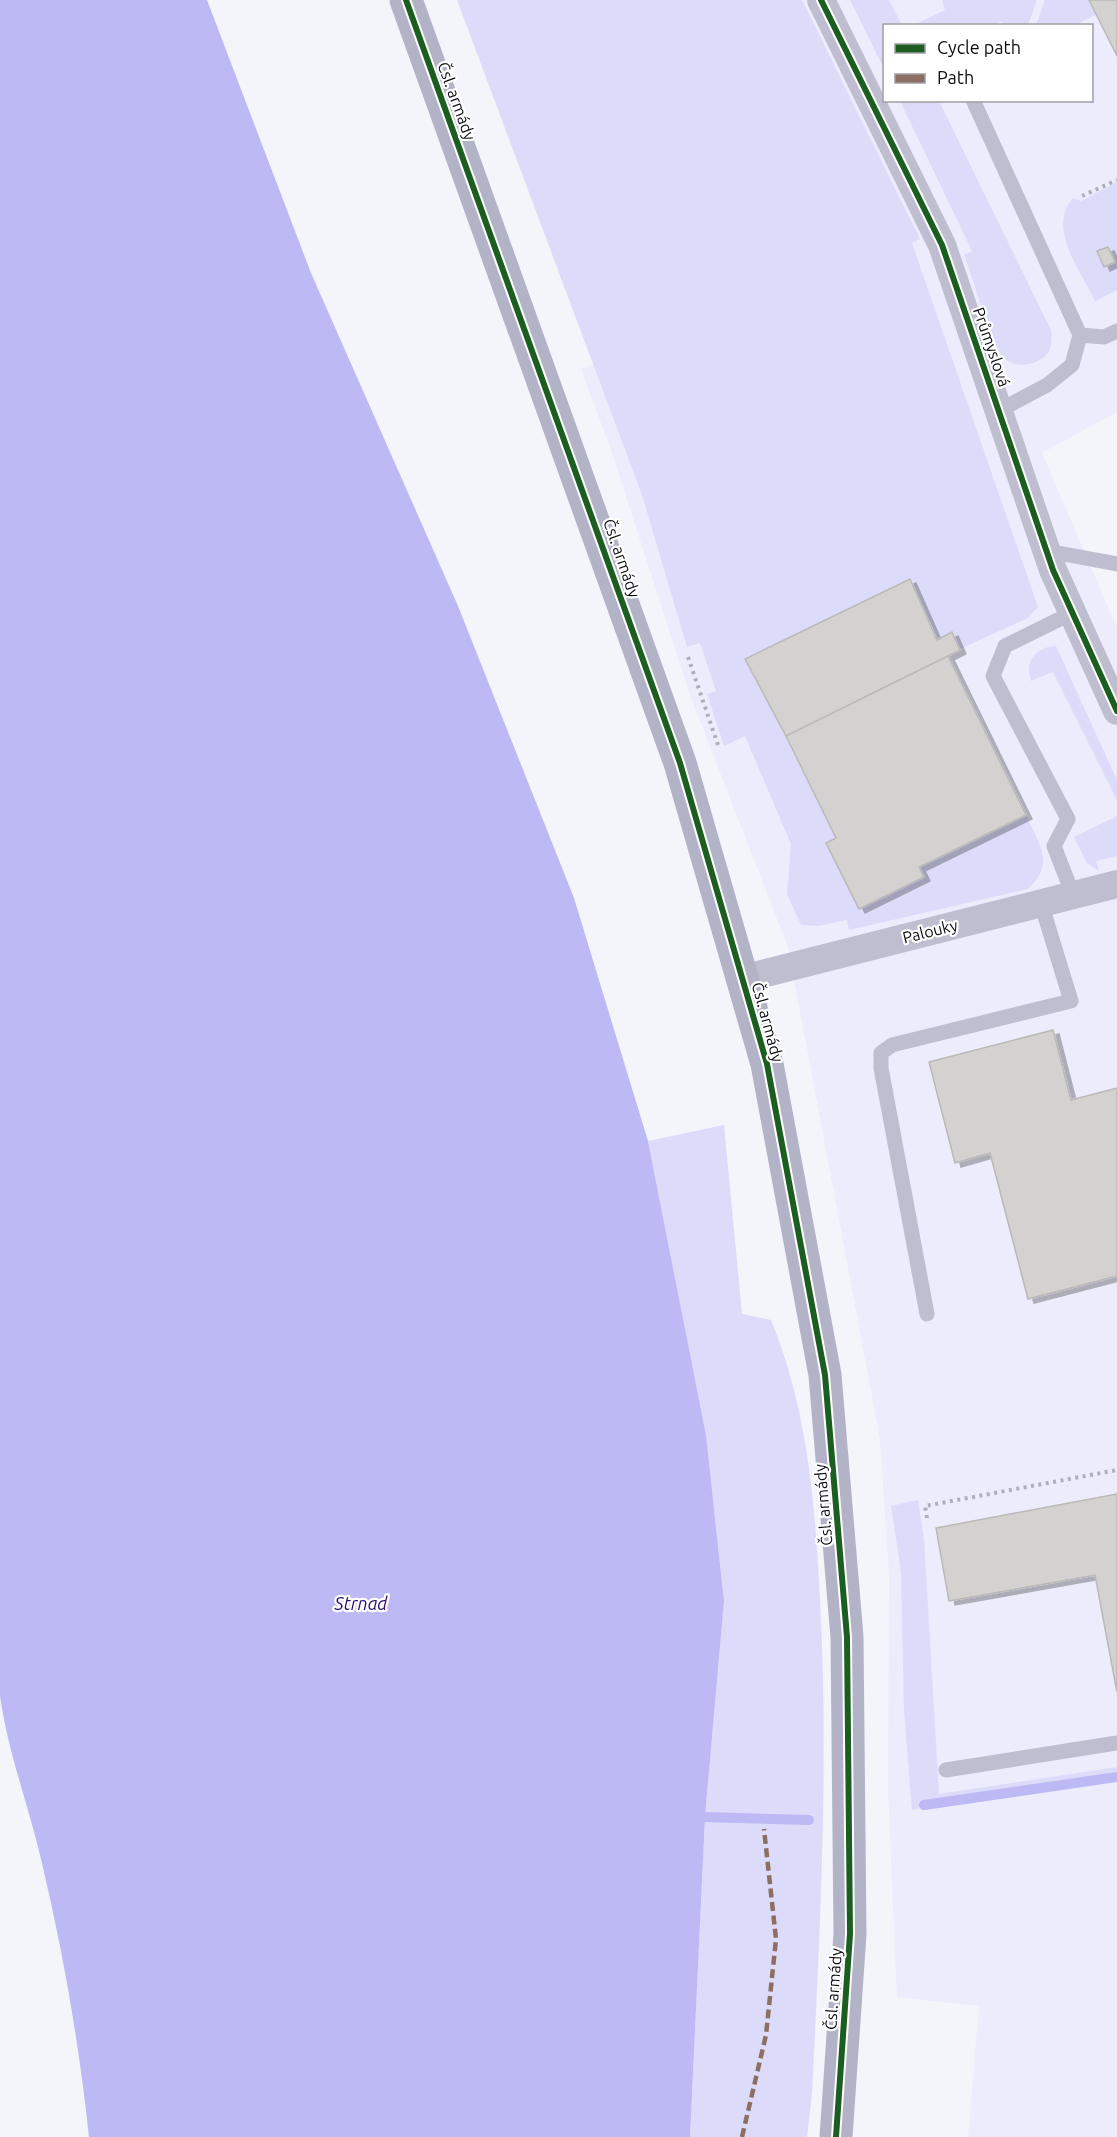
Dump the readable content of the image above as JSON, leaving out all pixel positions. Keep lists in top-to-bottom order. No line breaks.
{"streets":{"main road":["Čsl. armády"],"street":["Průmyslová","Palouky"]},"crossings":[["Čsl. armády","Palouky"]],"water":["Strnad"],"legend":["Cycle path","Path"]}
